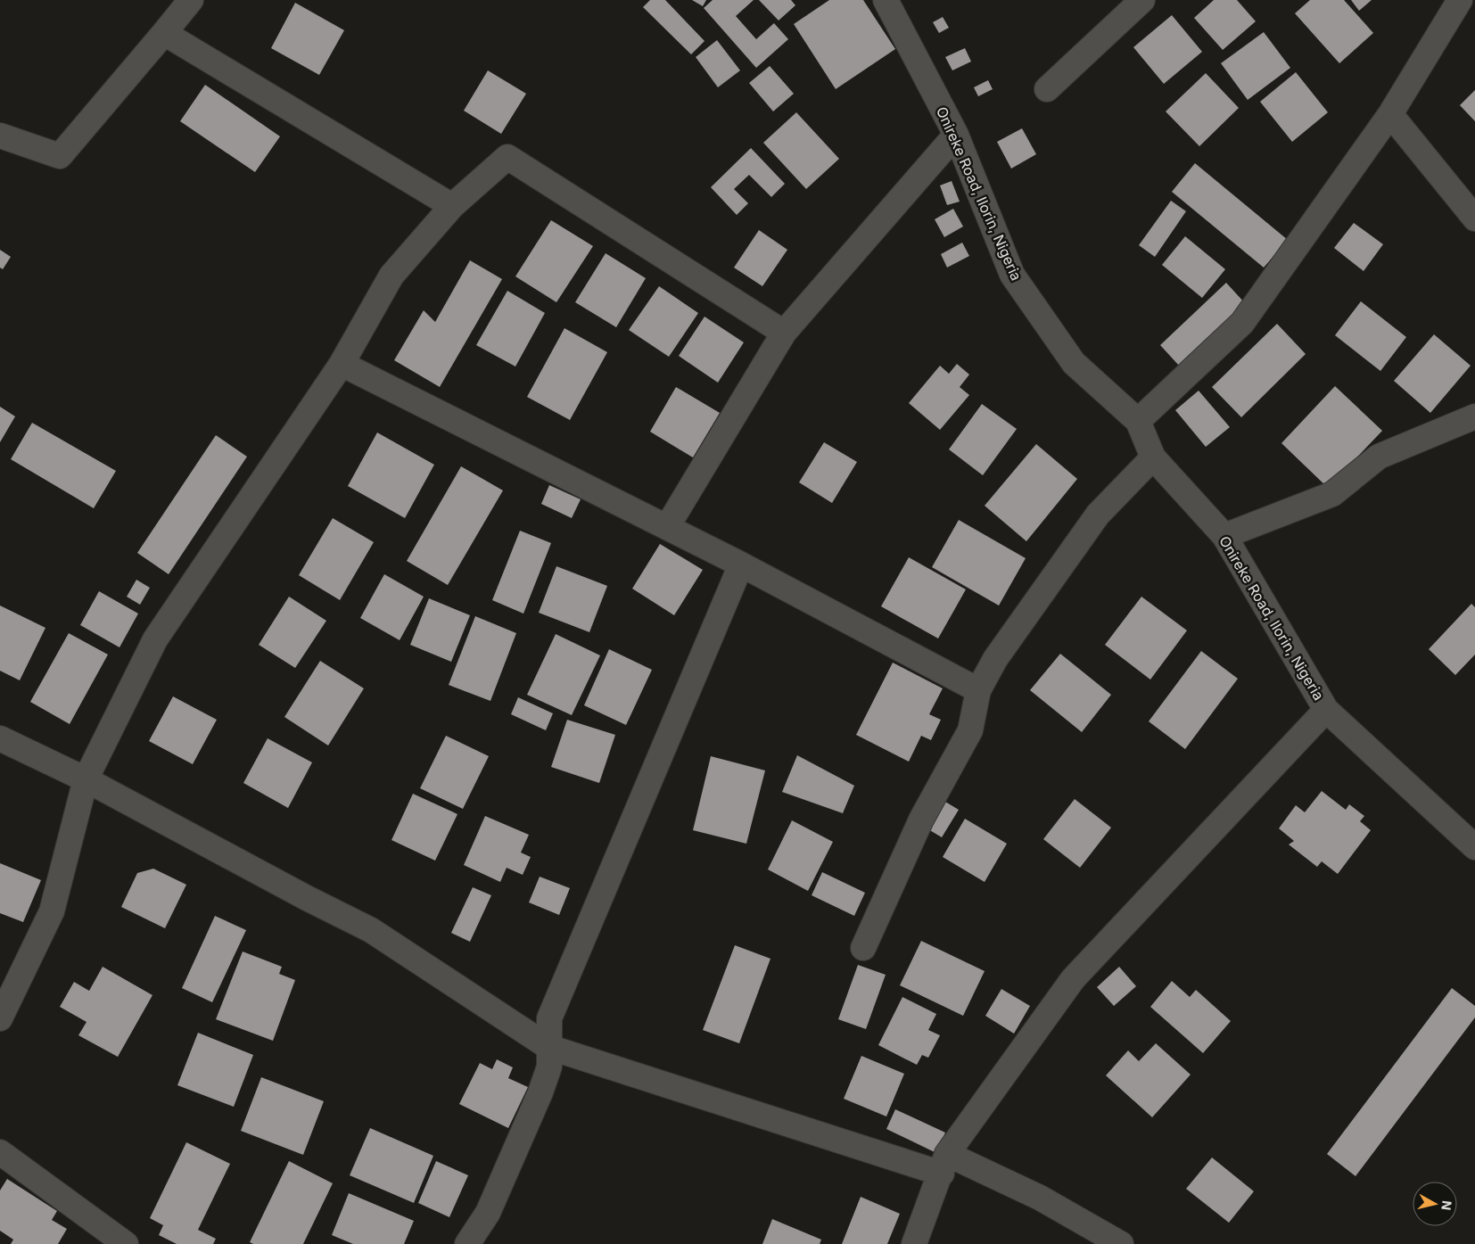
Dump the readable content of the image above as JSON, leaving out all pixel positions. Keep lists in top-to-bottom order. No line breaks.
{"streets":{"street":["Onireke Road, Ilorin, Nigeria"]},"north":"right"}
